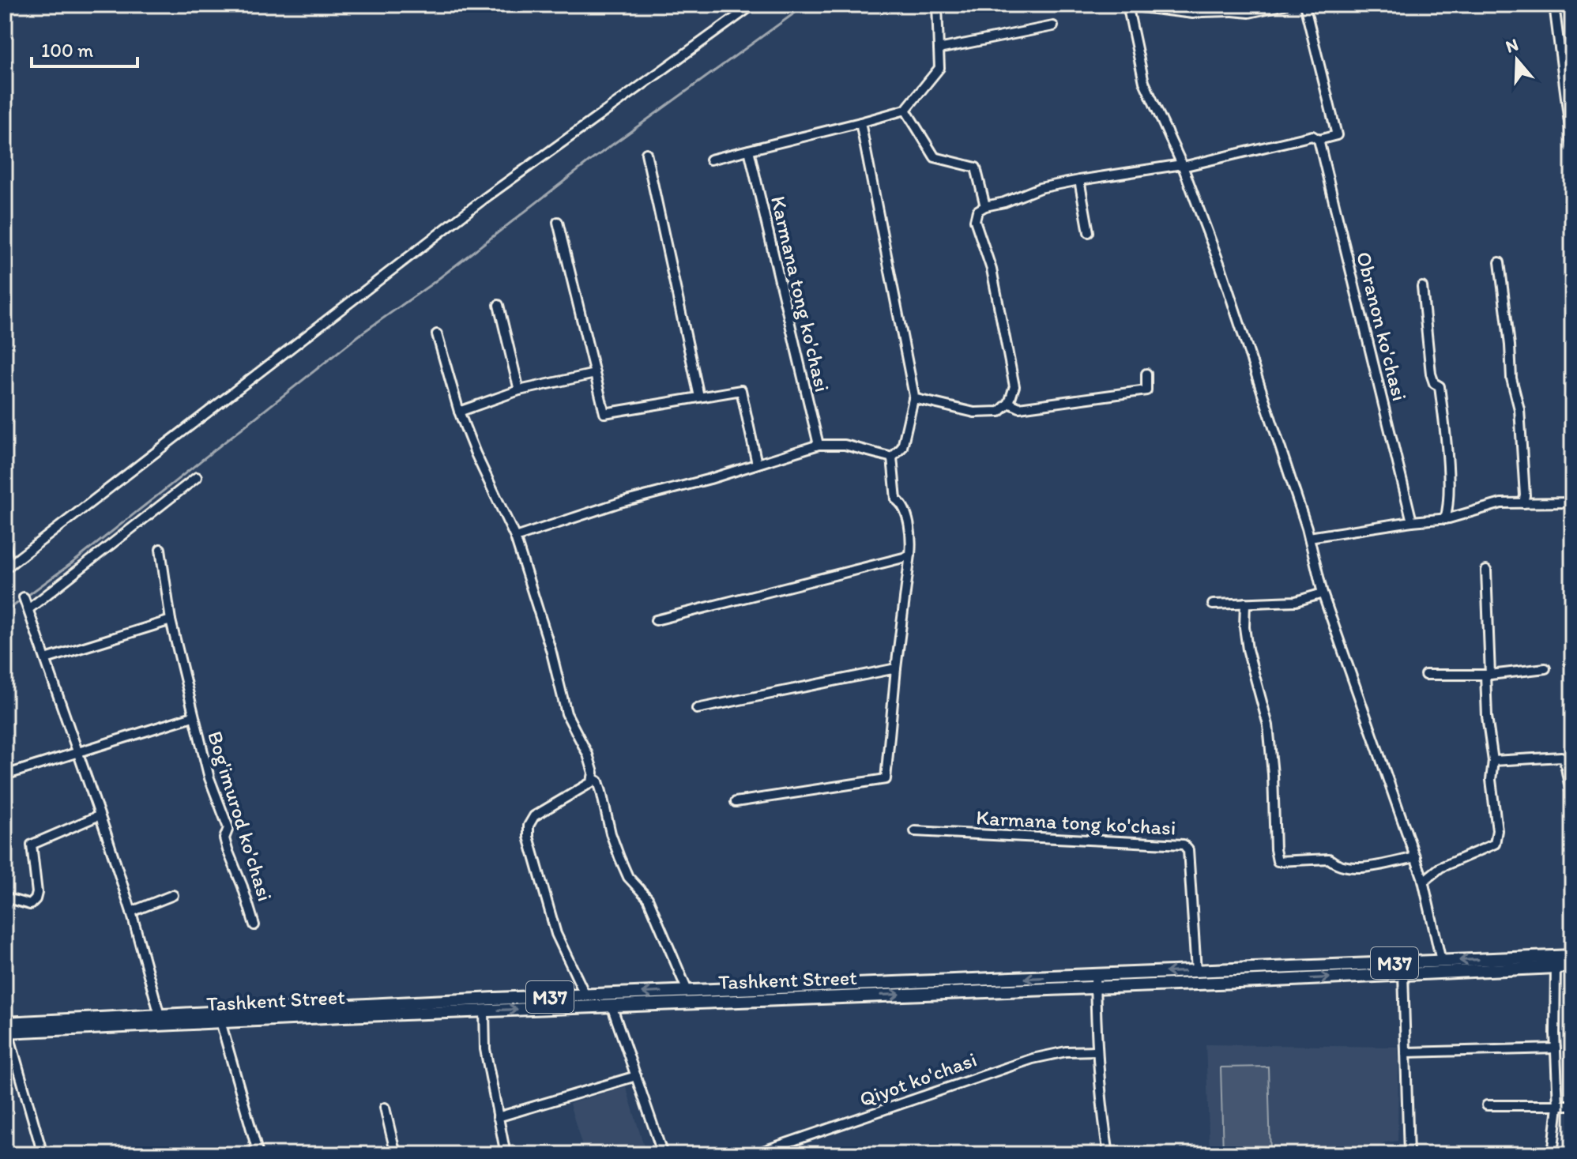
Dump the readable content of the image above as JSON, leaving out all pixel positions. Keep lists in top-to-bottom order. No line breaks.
{"streets":{"highway":["M37","Tashkent Street"],"street":["Karmana tong ko'chasi","Obranon ko'chasi","Bog'imurod ko'chasi","Qiyot ko'chasi"]},"crossings":[["Karmana tong ko'chasi","M37"],["M37","Tashkent Street"]],"scale_bar":"100 m","north":"top"}
